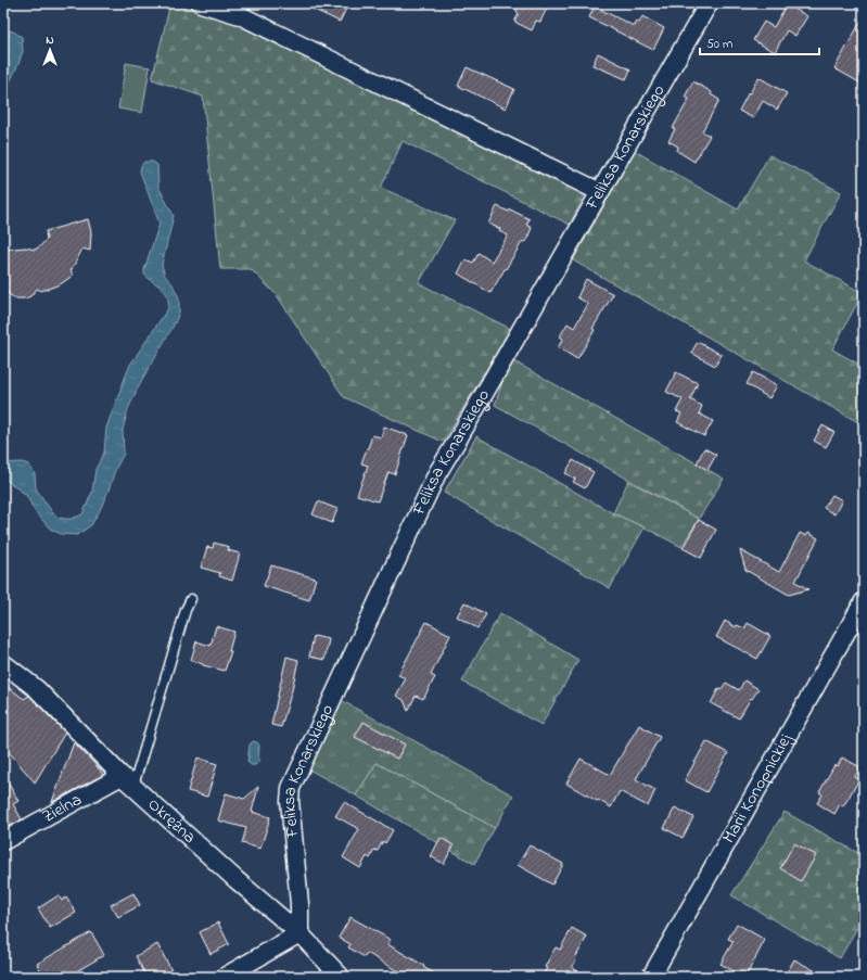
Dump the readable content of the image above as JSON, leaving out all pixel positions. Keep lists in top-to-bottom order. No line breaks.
{"streets":{"street":["Feliksa Konarskiego","Marii Konopnickiej","Zielna","Okrężna"]},"crossings":[["Feliksa Konarskiego","Okrężna"],["Zielna","Okrężna"]],"scale_bar":"50 m","north":"top"}
